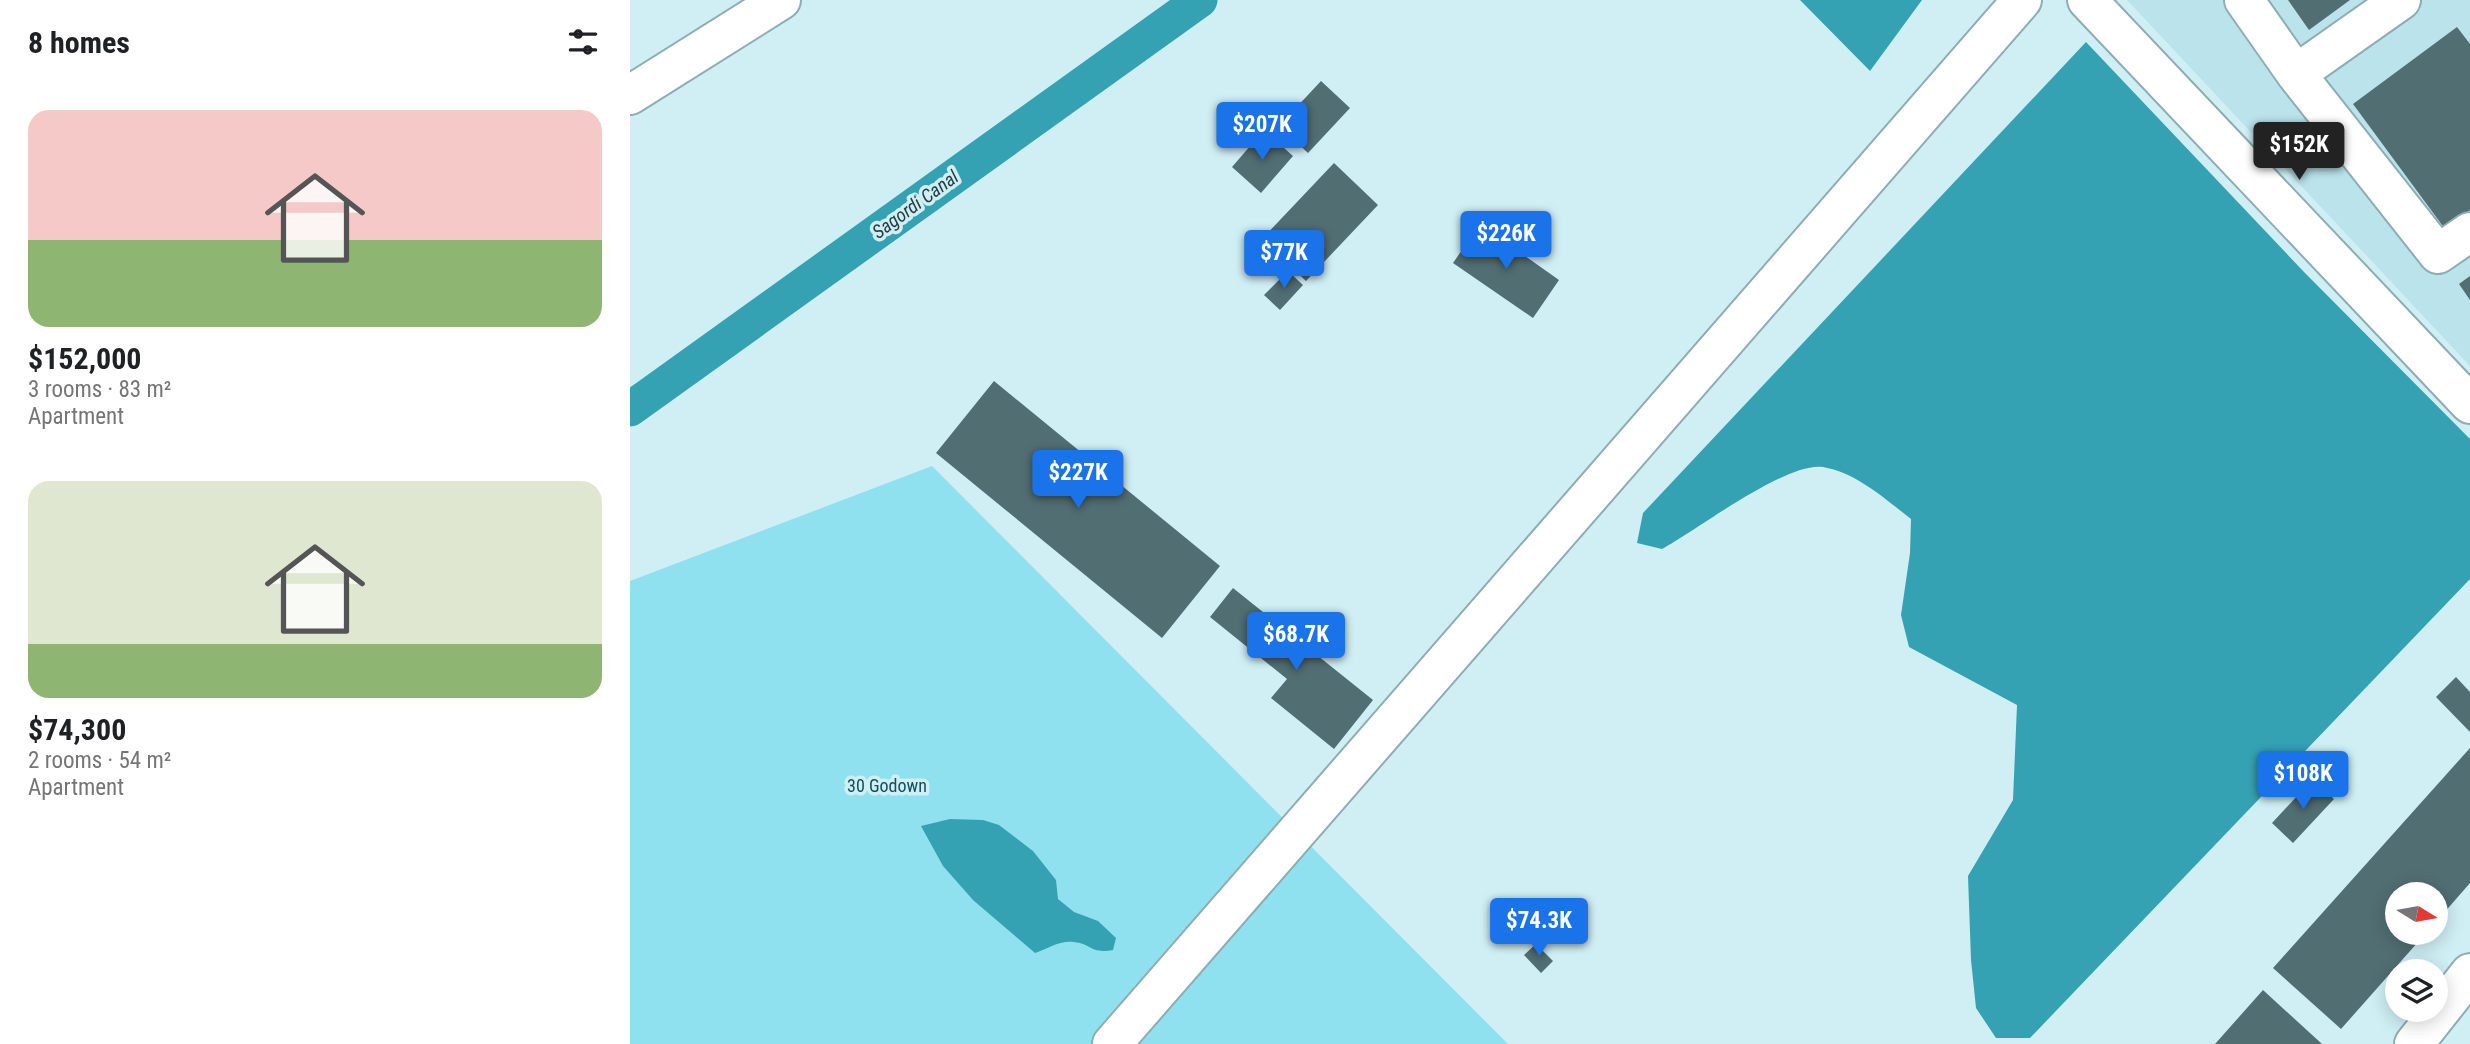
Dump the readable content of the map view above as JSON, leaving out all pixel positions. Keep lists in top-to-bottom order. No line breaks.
{"water":["Sagordi Canal"],"parks":["30 Godown"],"north":"right","page":{"heading":"8 homes","list":[{"name":"$152,000","note":"3 rooms · 83 m² · Apartment"},{"name":"$74,300","note":"2 rooms · 54 m² · Apartment"}],"price":["$207K","$152K","$226K","$77K","$227K","$68.7K","$108K","$74.3K"]}}
